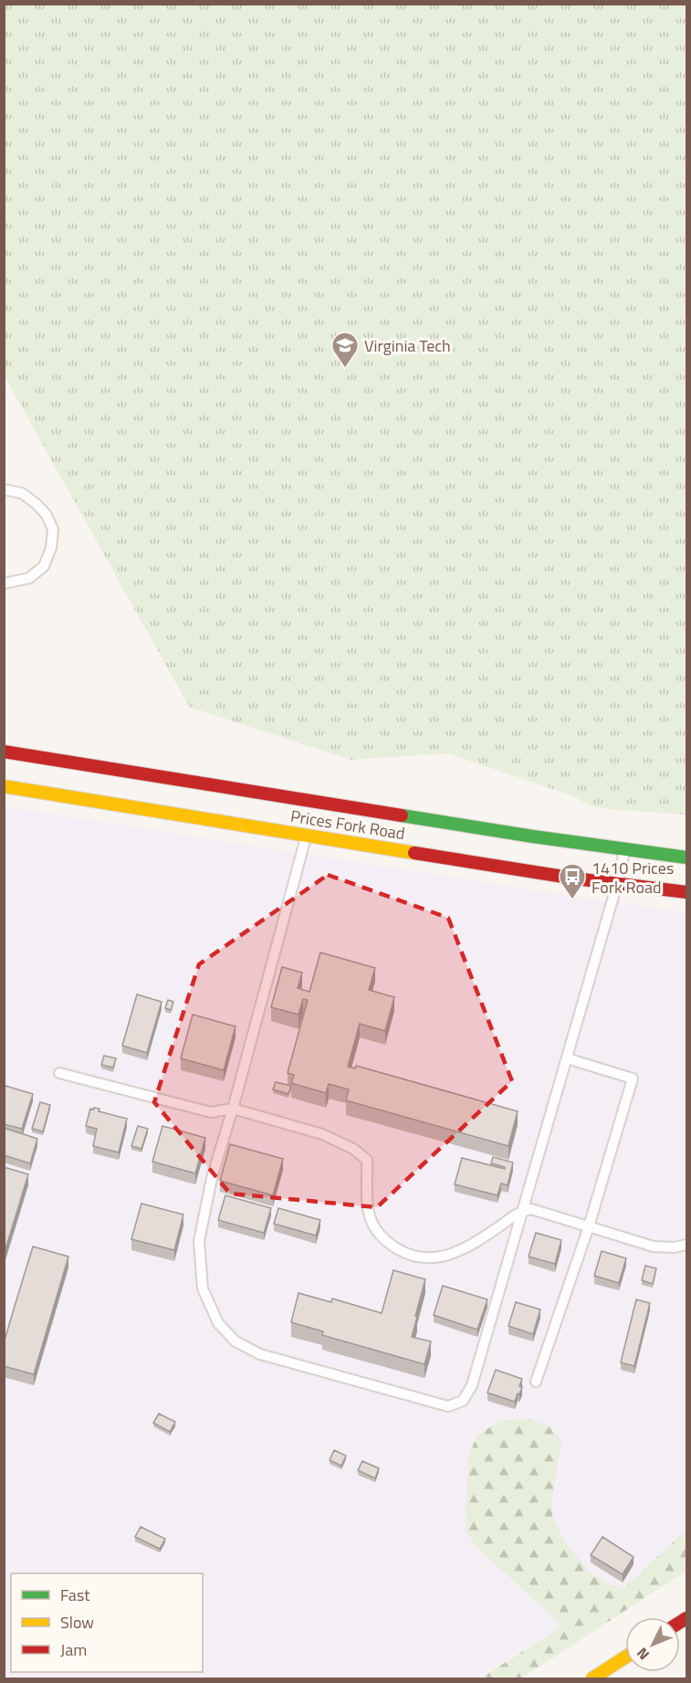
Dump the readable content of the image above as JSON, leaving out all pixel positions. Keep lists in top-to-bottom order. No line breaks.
{"streets":{"main road":["Prices Fork Road"]},"places":{"school or university":["Virginia Tech"],"bus stop":["1410 Prices Fork Road"]},"legend":["Fast","Slow","Jam"],"north":"bottom left"}
